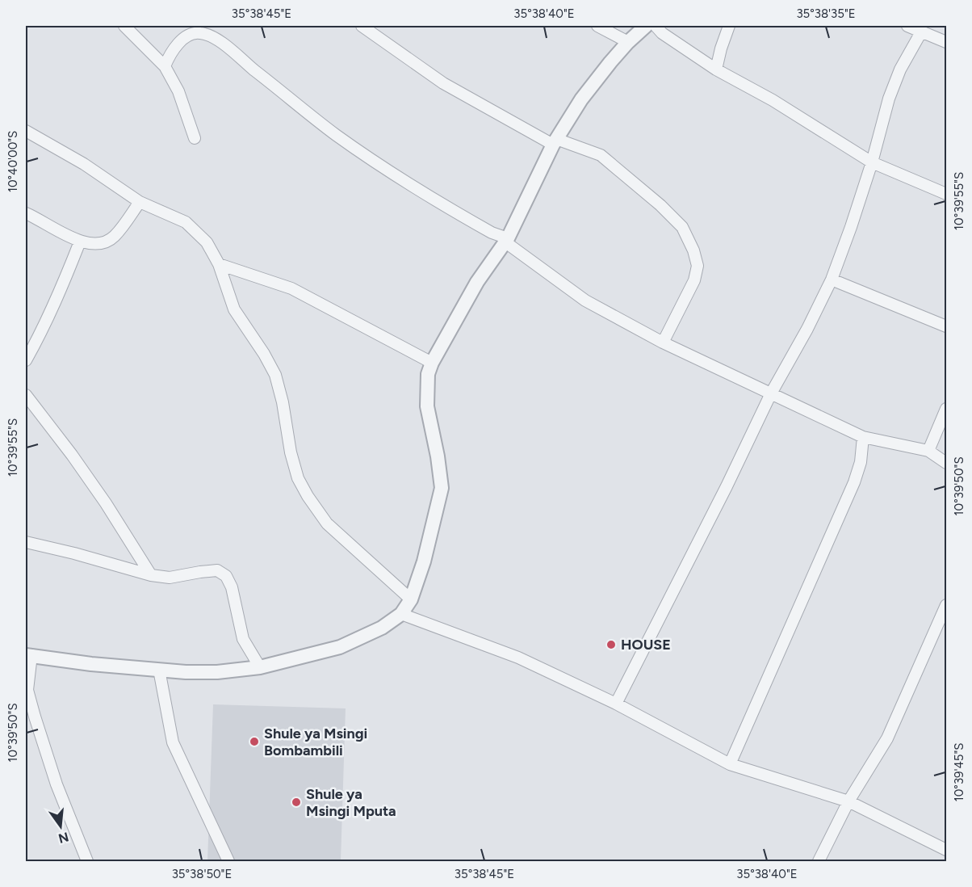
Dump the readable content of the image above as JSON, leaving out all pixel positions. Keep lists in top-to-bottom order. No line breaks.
{"places":["HOUSE","Shule ya Msingi Bombambili","Shule ya Msingi Mputa"],"north":"bottom","coordinates":["35°38'45\"E","35°38'40\"E","35°38'35\"E","10°40'00\"S","10°39'55\"S","10°39'50\"S","10°39'45\"S","35°38'50\"E"]}
